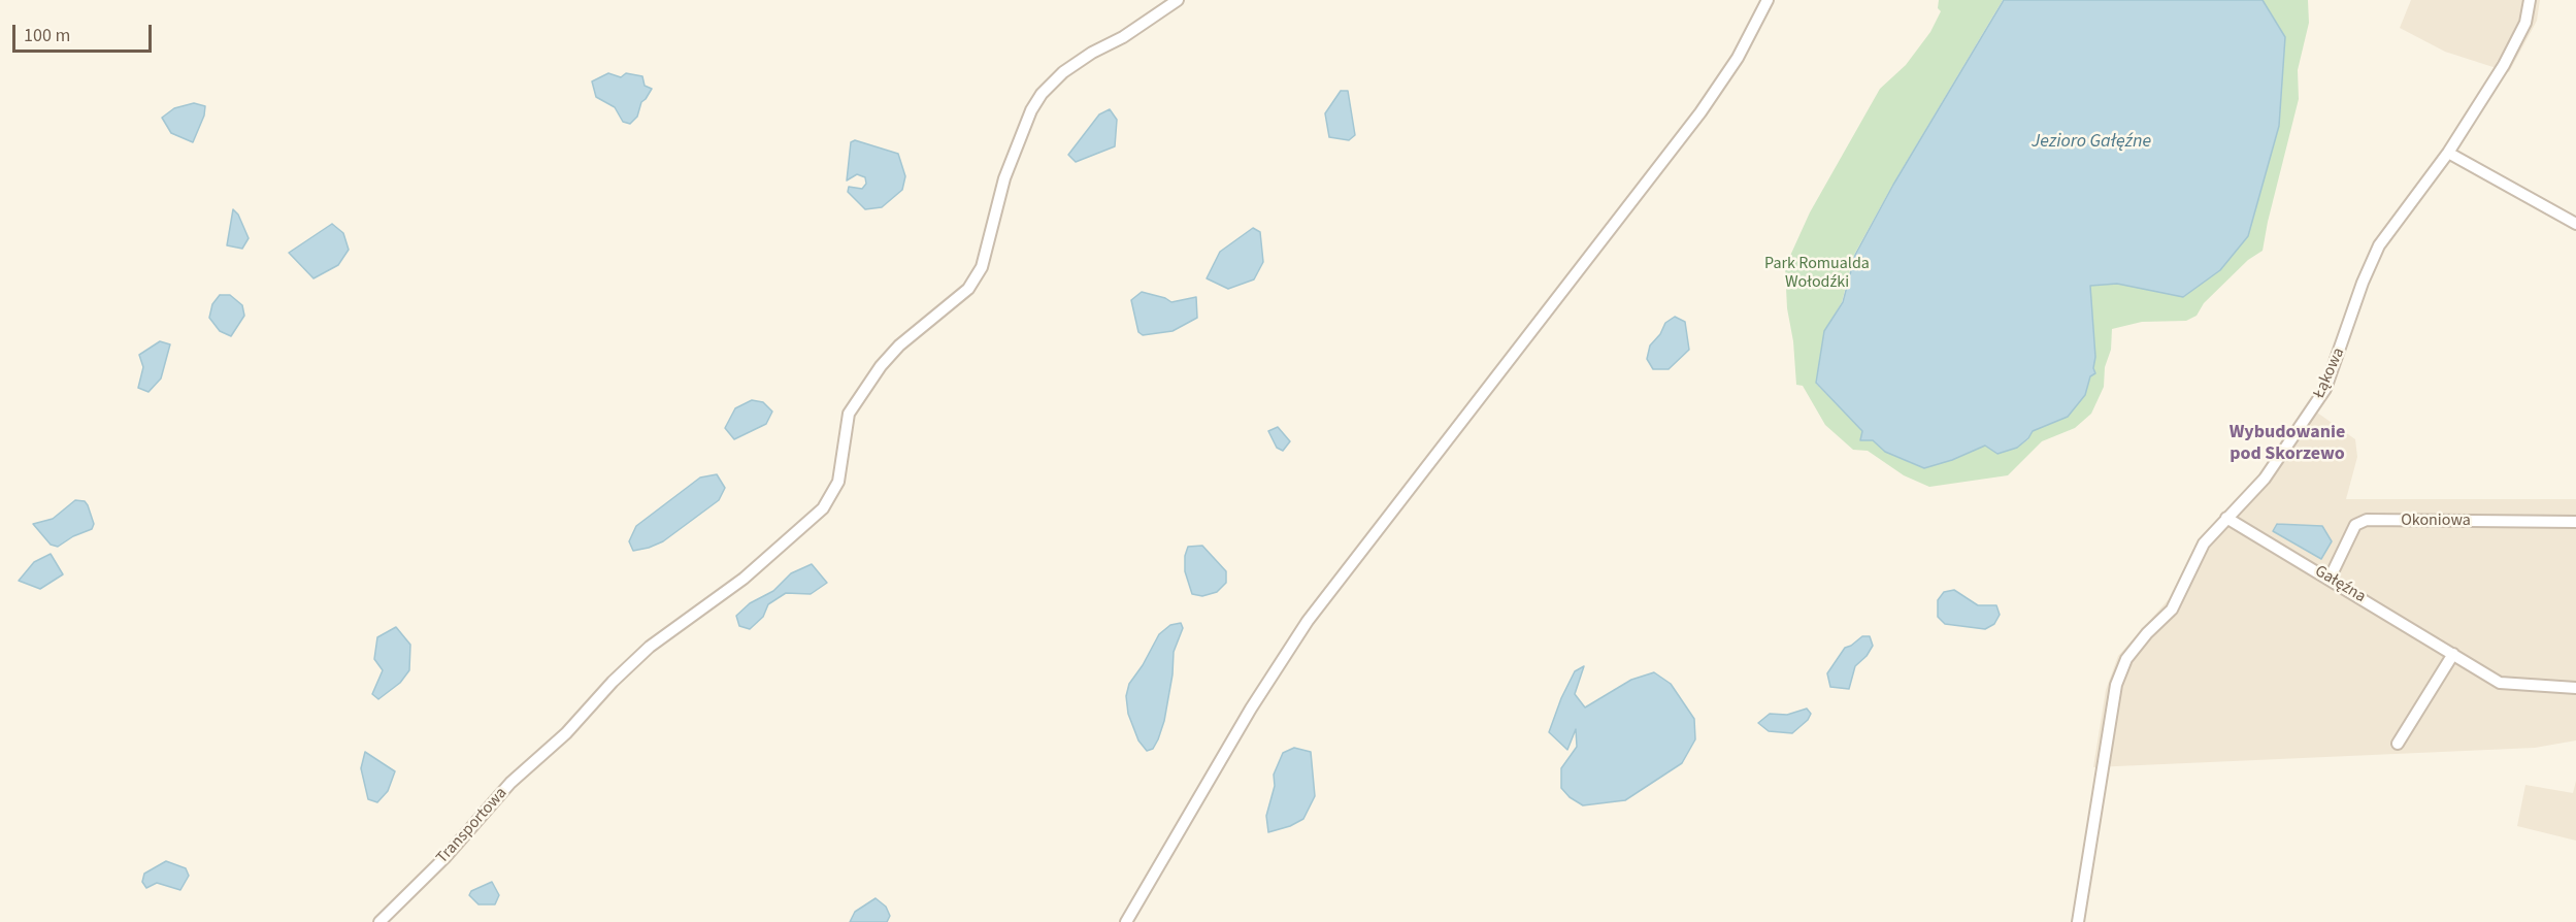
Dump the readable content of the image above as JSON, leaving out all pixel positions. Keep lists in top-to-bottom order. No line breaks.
{"streets":{"street":["Łąkowa","Okoniowa","Gałęźna","Transportowa"]},"crossings":[["Łąkowa","Gałęźna"],["Okoniowa","Gałęźna"]],"districts":["Wybudowanie pod Skorzewo"],"water":["Jezioro Gałęźne"],"parks":["Park Romualda Wołodźki"],"scale_bar":"100 m"}
